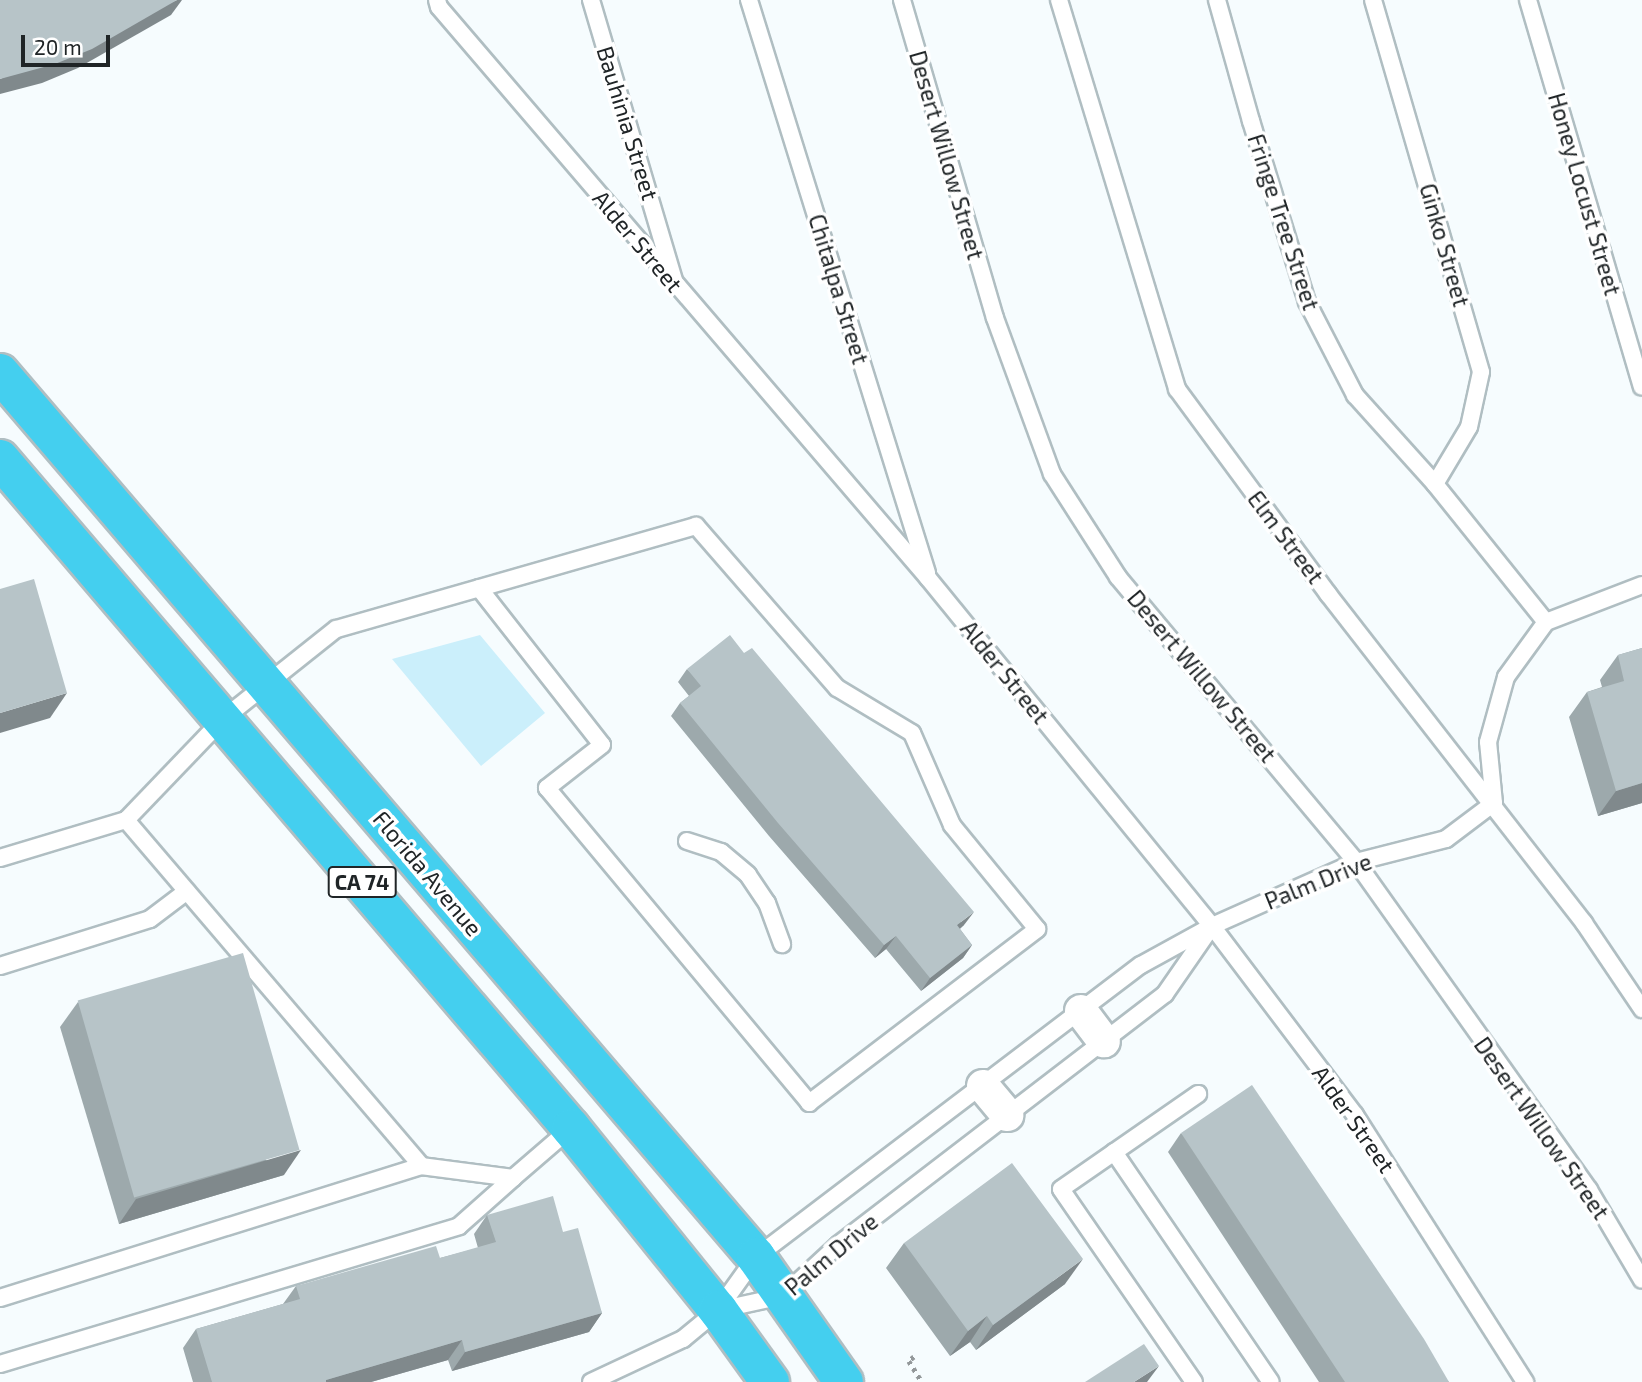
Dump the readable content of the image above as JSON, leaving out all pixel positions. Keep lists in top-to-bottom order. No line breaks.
{"streets":{"highway":["Florida Avenue","CA 74"],"lane":["Bauhinia Street","Desert Willow Street","Honey Locust Street","Fringe Tree Street","Alder Street","Ginko Street","Chitalpa Street","Elm Street","Palm Drive"]},"crossings":[["Bauhinia Street","Alder Street"],["Desert Willow Street","Palm Drive"],["Fringe Tree Street","Ginko Street"],["Alder Street","Chitalpa Street"],["Alder Street","Palm Drive"],["Elm Street","Palm Drive"],["Florida Avenue","Palm Drive"],["Palm Drive","CA 74"]],"scale_bar":"20 m"}
